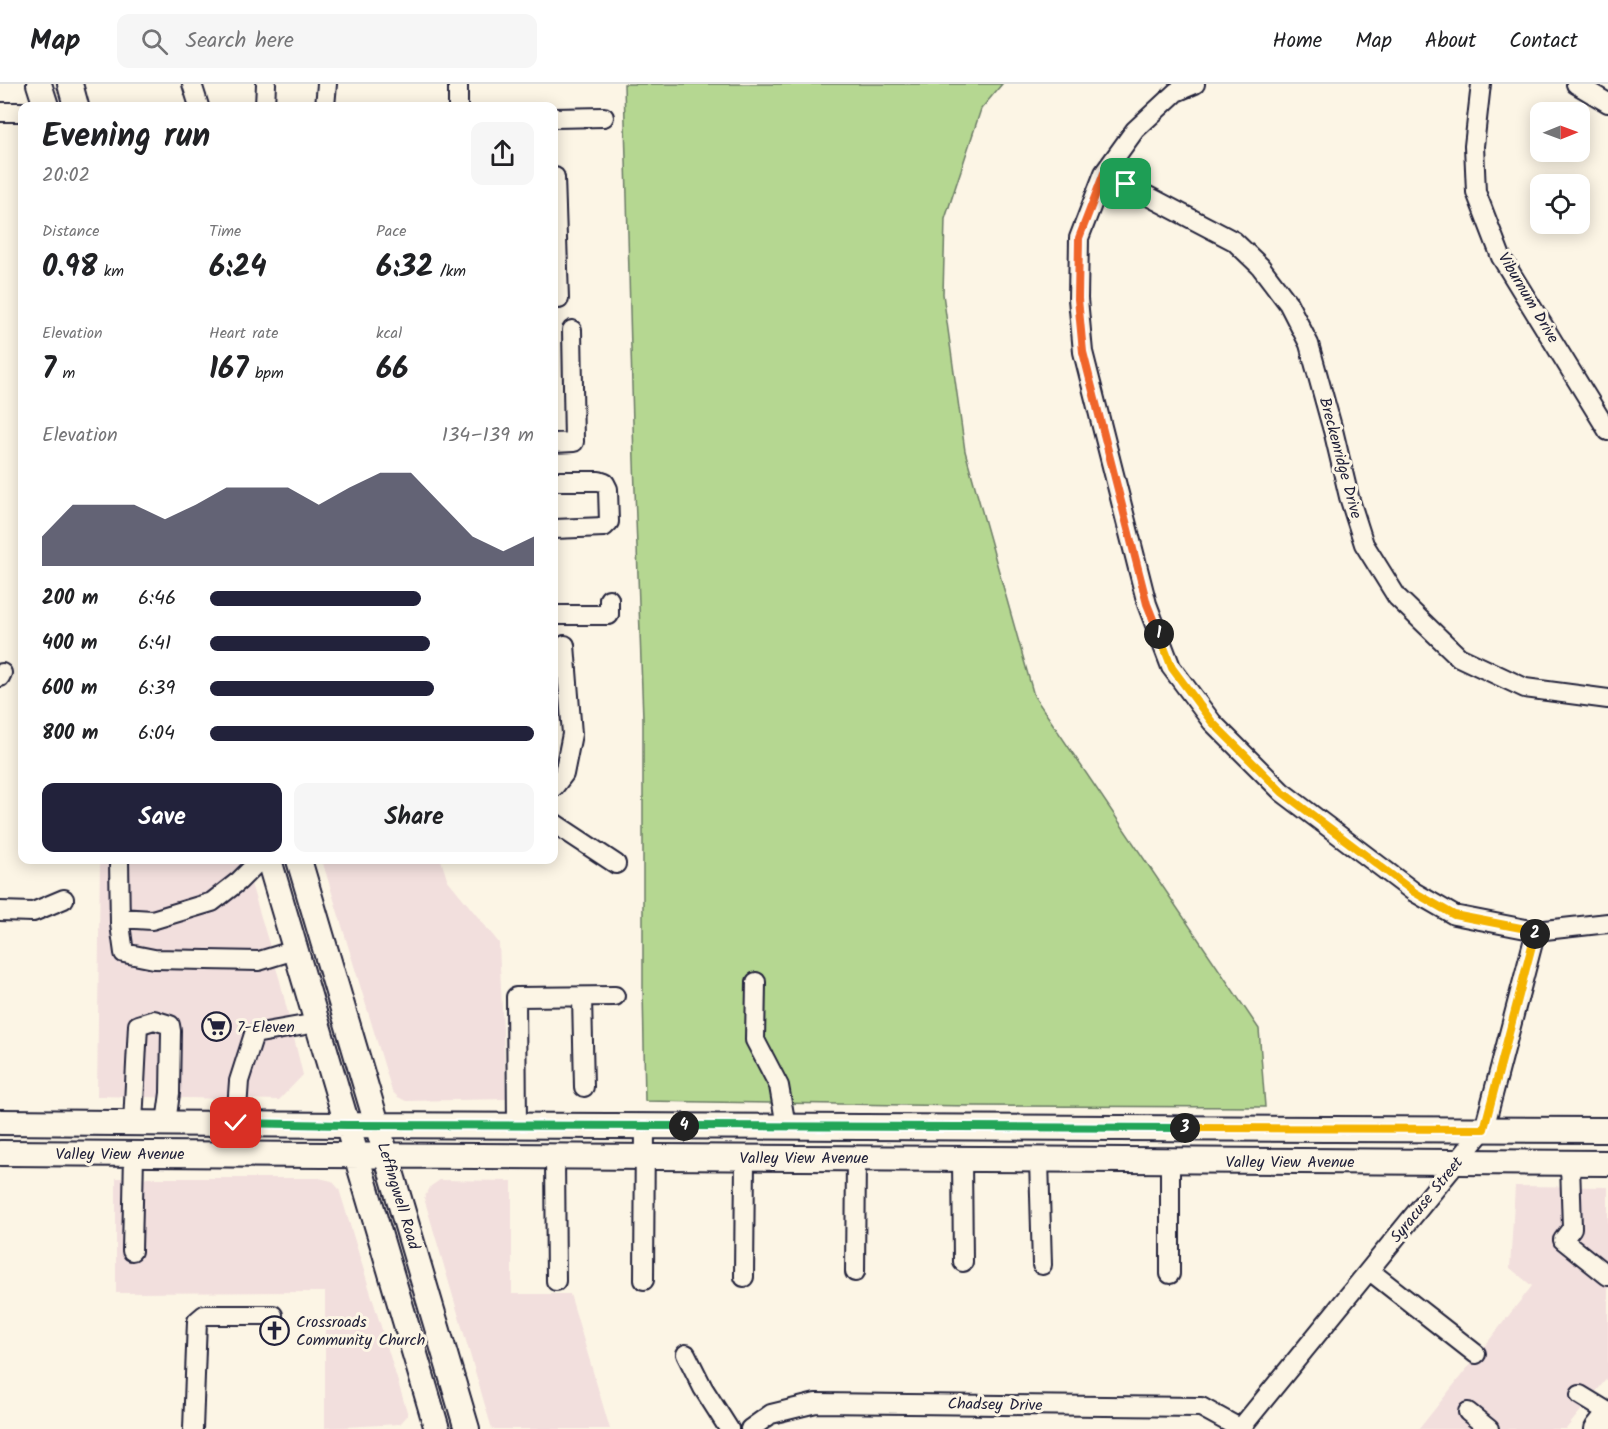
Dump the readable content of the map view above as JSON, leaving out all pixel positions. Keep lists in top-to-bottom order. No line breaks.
{"streets":{"main road":["Valley View Avenue","Leffingwell Road"],"street":["Viburnum Drive","Breckenridge Drive","Syracuse Street","Chadsey Drive"]},"crossings":[["Valley View Avenue","Leffingwell Road"],["Valley View Avenue","Syracuse Street"],["Syracuse Street","Chadsey Drive"]],"places":{"supermarket":["7-Eleven"],"church":["Crossroads Community Church"]},"north":"right","page":{"header":"Map","search":"Search here","nav":["Home","Map","About","Contact"],"heading":["Evening run","20:02"],"stats":[["Distance","0.98 km"],["Time","6:24"],["Pace","6:32 /km"],["Elevation","7 m"],["Heart rate","167 bpm"],["kcal","66"]],"chart":["Elevation","134–139 m"],"list":[{"name":"200 m","note":"6:46"},{"name":"400 m","note":"6:41"},{"name":"600 m","note":"6:39"},{"name":"800 m","note":"6:04"}],"pins":["1","2","4","3"],"buttons":["Save","Share"]}}
